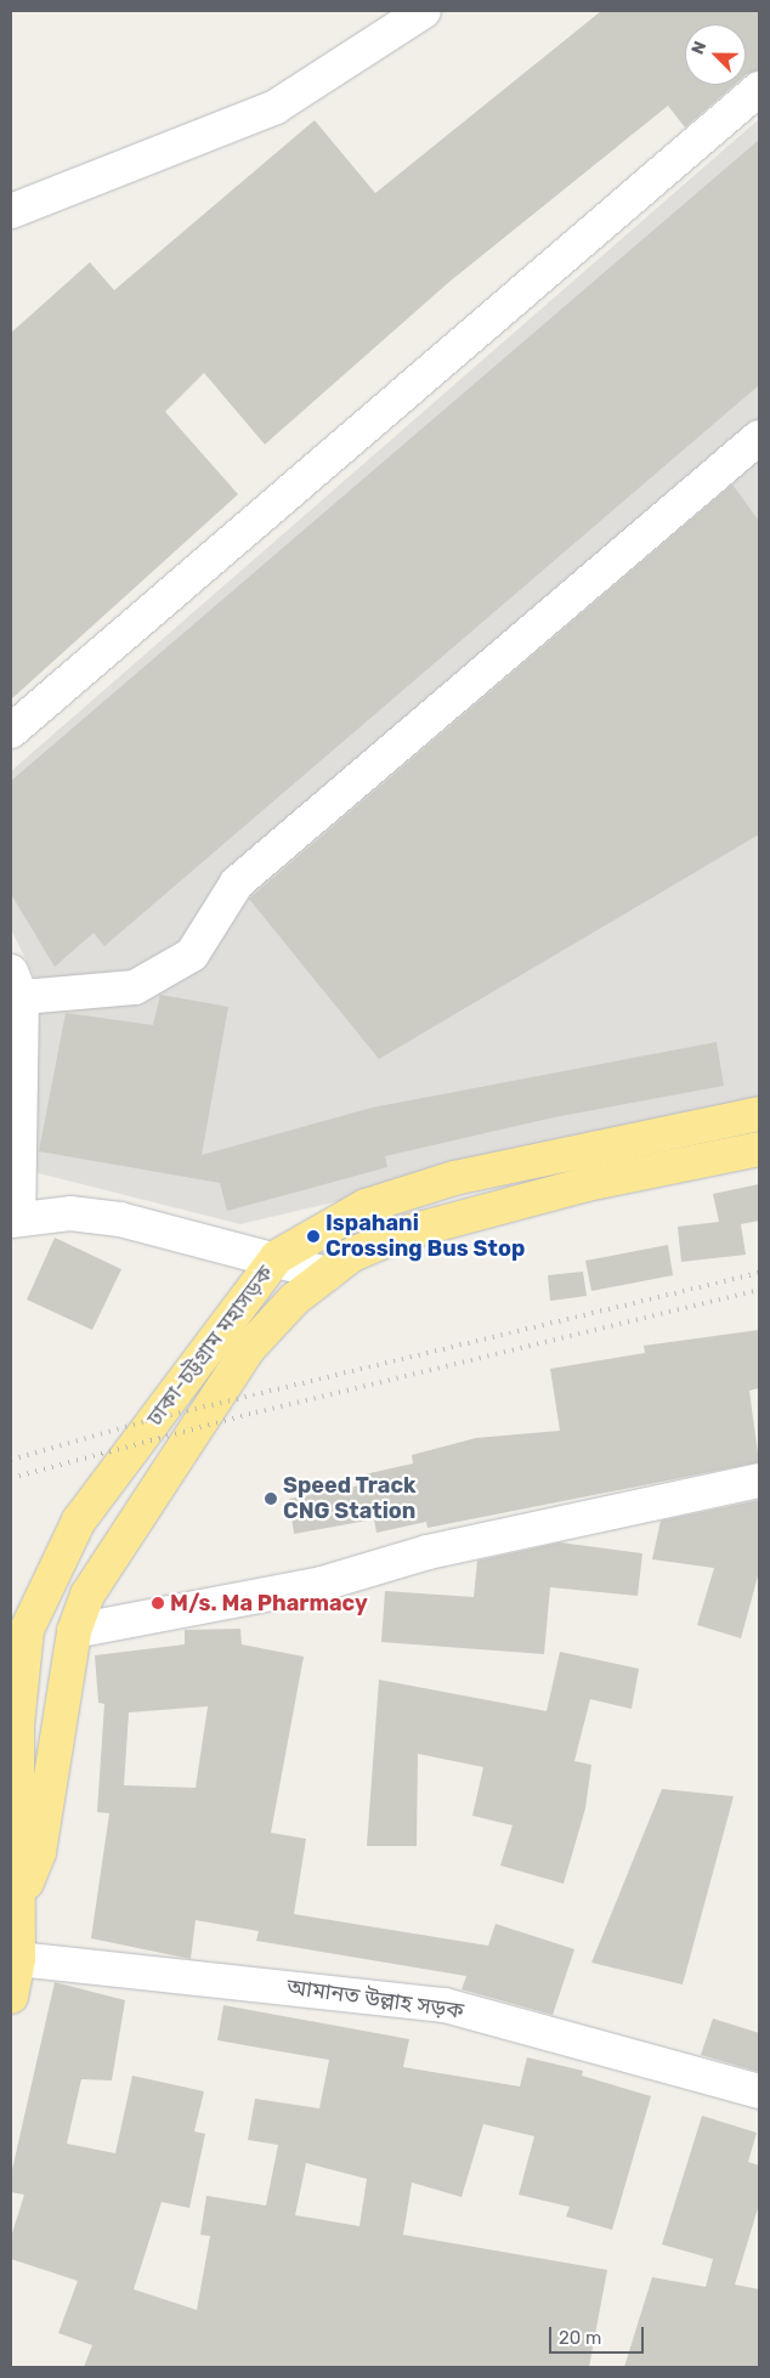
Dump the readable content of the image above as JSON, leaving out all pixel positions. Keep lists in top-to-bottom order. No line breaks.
{"streets":{"highway":["ঢাকা-চট্টগ্রাম মহাসড়ক"],"street":["আমানত উল্লাহ সড়ক"]},"crossings":[["ঢাকা-চট্টগ্রাম মহাসড়ক","আমানত উল্লাহ সড়ক"]],"places":["Ispahani Crossing Bus Stop","Speed Track CNG Station","M/s. Ma Pharmacy"],"scale_bar":"20 m","north":"top left"}
